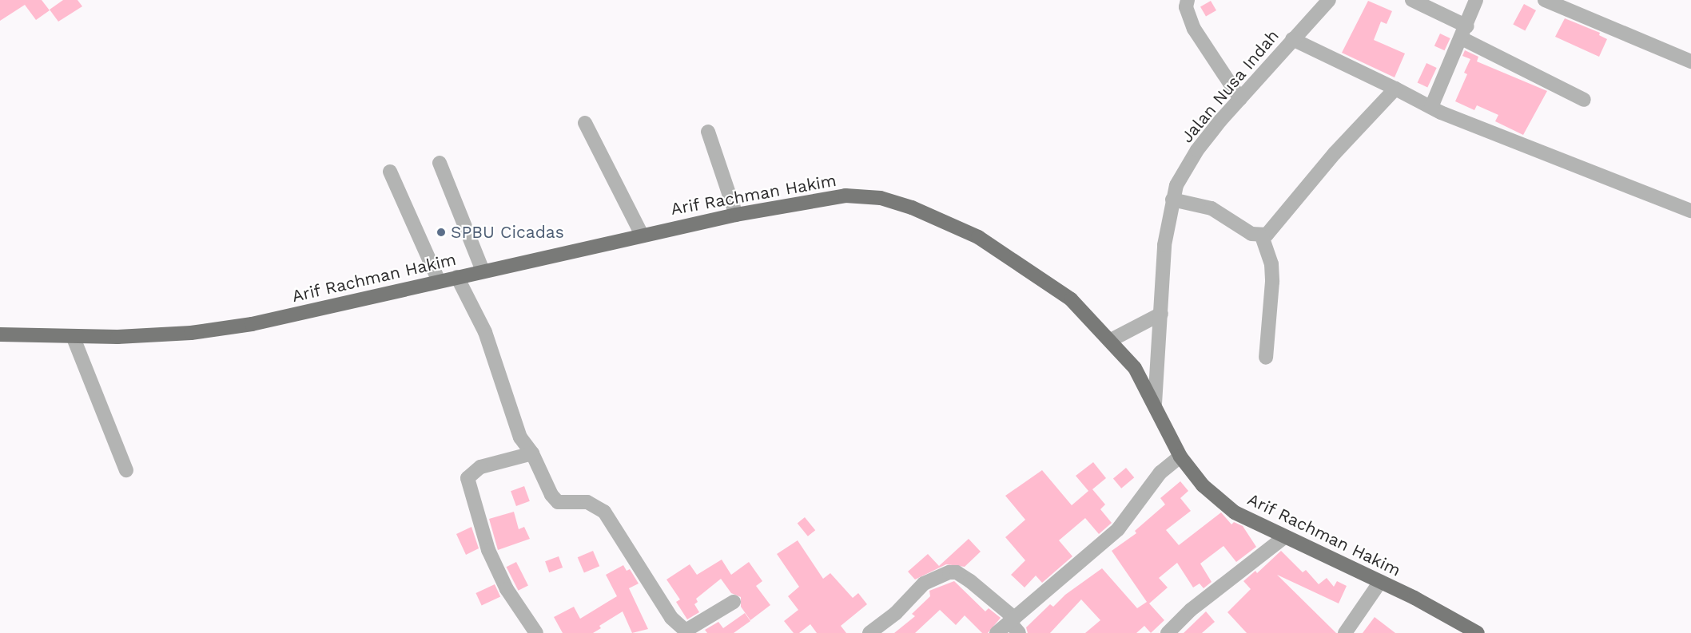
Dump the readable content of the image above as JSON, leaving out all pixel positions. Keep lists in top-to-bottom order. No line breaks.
{"streets":{"main road":["Arif Rachman Hakim"],"street":["Jalan Nusa Indah"]},"crossings":[["Jalan Nusa Indah","Arif Rachman Hakim"]],"places":["SPBU Cicadas"]}
